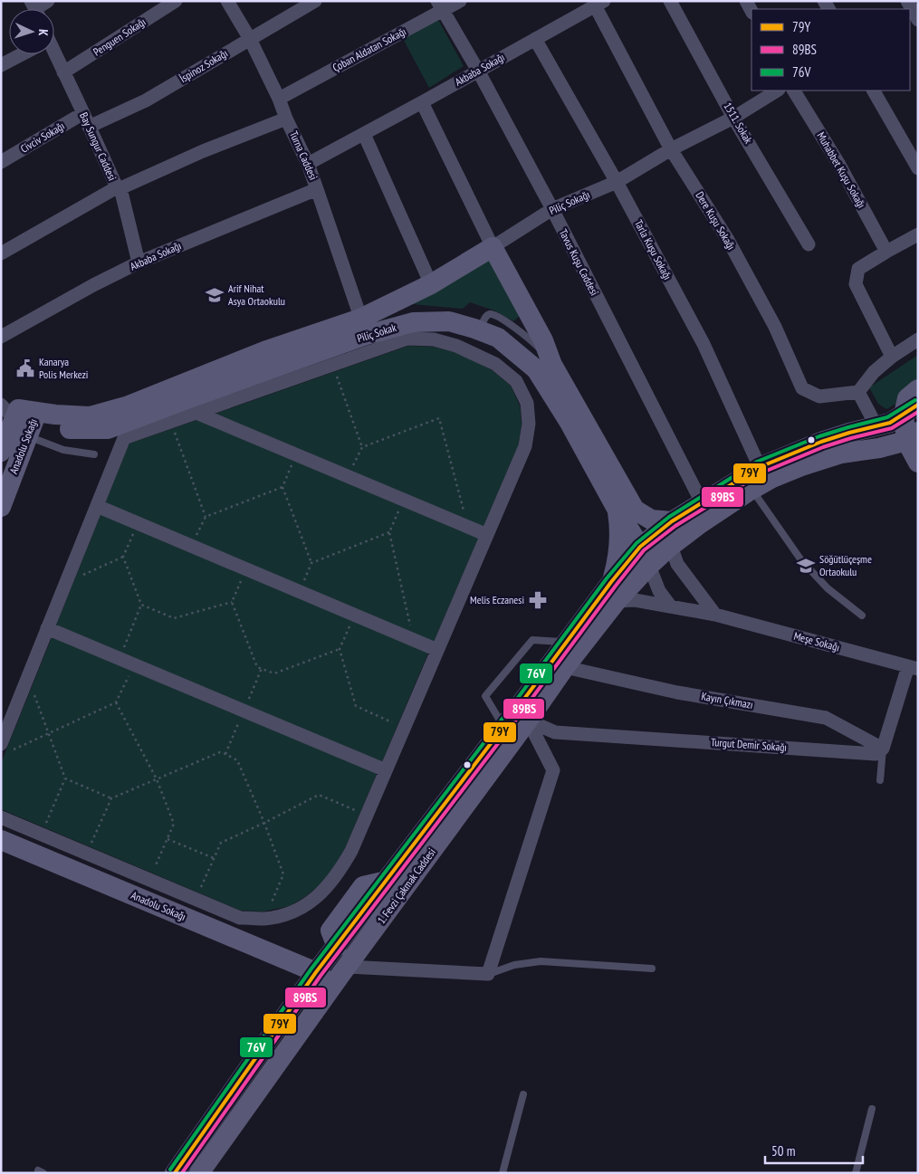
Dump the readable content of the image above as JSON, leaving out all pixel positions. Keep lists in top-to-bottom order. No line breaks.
{"streets":{"main road":["Piliç Sokağı","Piliç Sokak","Anadolu Sokağı","1. Fevzi Çakmak Caddesi"],"street":["Penguen Sokağı","Çoban Aldatan Sokağı","İspinoz Sokağı","Akbaba Sokağı","1511. Sokak","Civciv Sokağı","Bay Sungur Caddesi","Turna Caddesi","Muhabbet Kuşu Sokağı","Dere Kuşu Sokağı","Tarla Kuşu Sokağı","Tavus Kuşu Caddesi","Meşe Sokağı","Kayın Çıkmazı","Turgut Demir Sokağı"]},"crossings":[["Penguen Sokağı","Bay Sungur Caddesi"],["Çoban Aldatan Sokağı","Turna Caddesi"],["Çoban Aldatan Sokağı","Tavus Kuşu Caddesi"],["İspinoz Sokağı","Bay Sungur Caddesi"],["İspinoz Sokağı","Turna Caddesi"],["Akbaba Sokağı","Bay Sungur Caddesi"],["Akbaba Sokağı","Turna Caddesi"],["Akbaba Sokağı","Dere Kuşu Sokağı"],["Akbaba Sokağı","Tarla Kuşu Sokağı"],["Akbaba Sokağı","Tavus Kuşu Caddesi"],["1511. Sokak","Piliç Sokağı"],["Civciv Sokağı","Bay Sungur Caddesi"],["Turna Caddesi","Piliç Sokağı"],["Turna Caddesi","Piliç Sokak"],["Piliç Sokağı","Dere Kuşu Sokağı"],["Piliç Sokağı","Tarla Kuşu Sokağı"],["Piliç Sokağı","Tavus Kuşu Caddesi"],["Piliç Sokağı","Piliç Sokak"],["Piliç Sokak","Anadolu Sokağı"],["Anadolu Sokağı","1. Fevzi Çakmak Caddesi"],["Meşe Sokağı","1. Fevzi Çakmak Caddesi"],["Kayın Çıkmazı","Turgut Demir Sokağı"],["Kayın Çıkmazı","1. Fevzi Çakmak Caddesi"],["Turgut Demir Sokağı","1. Fevzi Çakmak Caddesi"]],"places":{"school or university":["Arif Nihat Asya Ortaokulu","Söğütlüçeşme Ortaokulu"],"public building":["Kanarya Polis Merkezi"],"pharmacy":["Melis Eczanesi"]},"lines":["transit line 76V","transit line 79Y","transit line 89BS"],"legend":["79Y","89BS","76V"],"scale_bar":"50 m","north":"right"}
